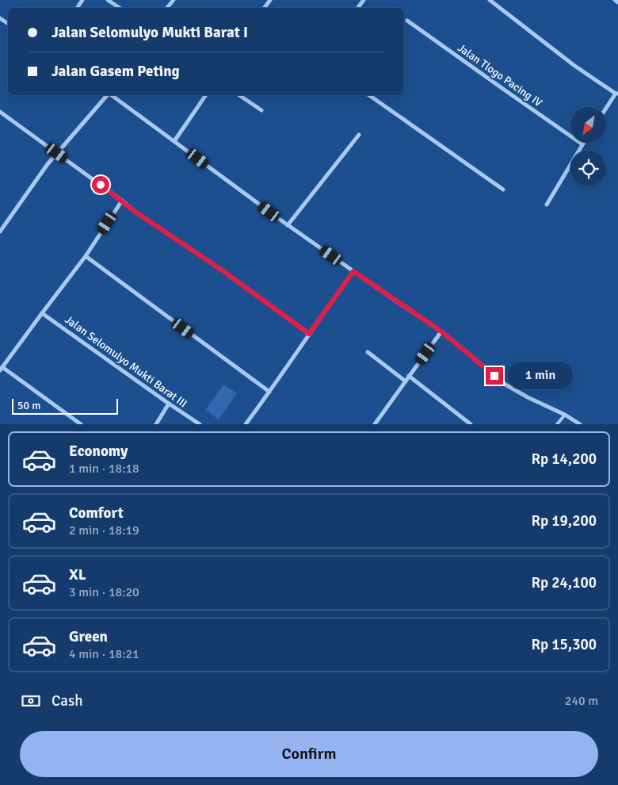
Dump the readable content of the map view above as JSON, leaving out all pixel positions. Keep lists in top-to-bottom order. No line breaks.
{"streets":{"street":["Jalan Tlogo Pacing IV","Jalan Selomulyo Mukti Barat III"]},"scale_bar":"50 m","north":"bottom left","page":{"banner":["Jalan Selomulyo Mukti Barat I","Jalan Gasem Peting"],"bubble":"1 min","scale":"50 m","list":[{"name":"Economy","note":"1 min · 18:18","value":"Rp 14,200"},{"name":"Comfort","note":"2 min · 18:19","value":"Rp 19,200"},{"name":"XL","note":"3 min · 18:20","value":"Rp 24,100"},{"name":"Green","note":"4 min · 18:21","value":"Rp 15,300"}],"pay":["Cash","240 m"],"buttons":"Confirm"}}
